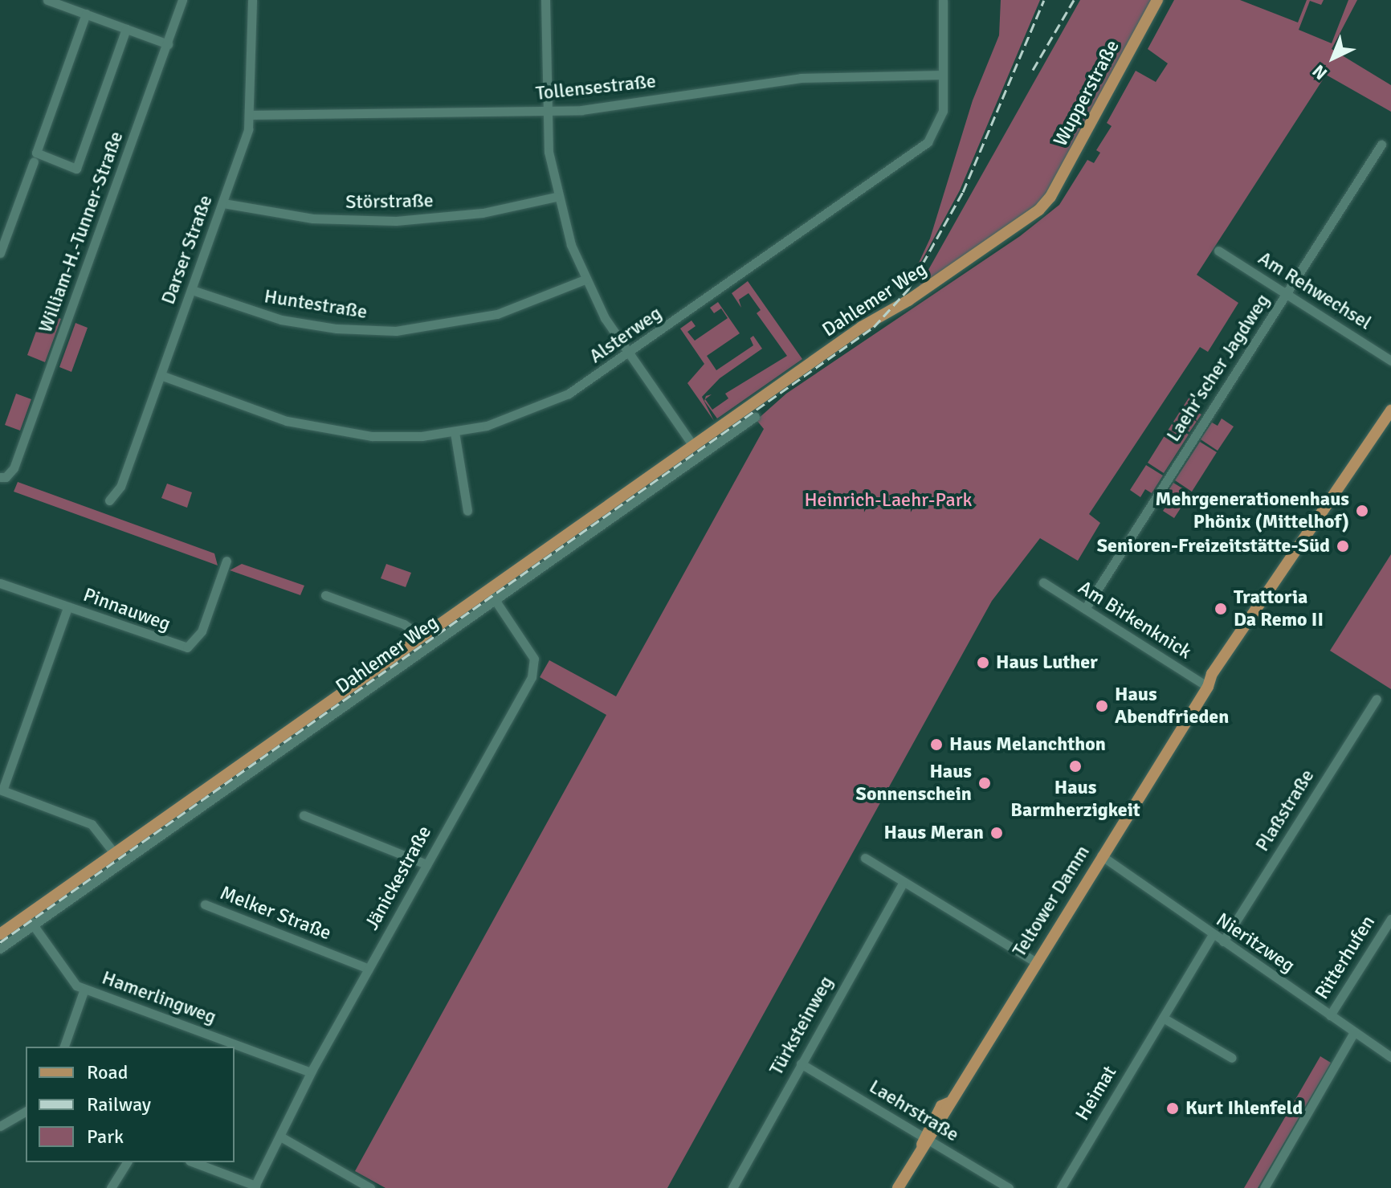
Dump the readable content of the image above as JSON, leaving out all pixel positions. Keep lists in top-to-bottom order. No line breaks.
{"streets":{"main road":["Wupperstraße","Dahlemer Weg","Teltower Damm"],"street":["Tollensestraße","Störstraße","William-H.-Tunner-Straße","Darser Straße","Am Rehwechsel","Huntestraße","Alsterweg","Laehr'scher Jagdweg","Pinnauweg","Am Birkenknick","Plaßstraße","Jänickestraße","Melker Straße","Nieritzweg","Ritterhufen","Hamerlingweg","Türksteinweg","Heimat","Laehrstraße"]},"crossings":[["Tollensestraße","Darser Straße"],["Tollensestraße","Alsterweg"],["Wupperstraße","Dahlemer Weg"],["Störstraße","Darser Straße"],["Darser Straße","Huntestraße"],["Darser Straße","Alsterweg"],["Am Rehwechsel","Laehr'scher Jagdweg"],["Dahlemer Weg","Jänickestraße"],["Dahlemer Weg","Hamerlingweg"],["Laehr'scher Jagdweg","Am Birkenknick"],["Am Birkenknick","Teltower Damm"],["Plaßstraße","Nieritzweg"],["Jänickestraße","Melker Straße"],["Jänickestraße","Hamerlingweg"],["Teltower Damm","Nieritzweg"],["Teltower Damm","Laehrstraße"],["Nieritzweg","Ritterhufen"],["Nieritzweg","Heimat"],["Türksteinweg","Laehrstraße"]],"parks":["Heinrich-Laehr-Park"],"places":["Mehrgenerationenhaus Phönix (Mittelhof)","Senioren-Freizeitstätte-Süd","Trattoria Da Remo II","Haus Luther","Haus Abendfrieden","Haus Melanchthon","Haus Barmherzigkeit","Haus Sonnenschein","Haus Meran","Kurt Ihlenfeld"],"legend":["Road","Railway","Park"],"north":"bottom left"}
